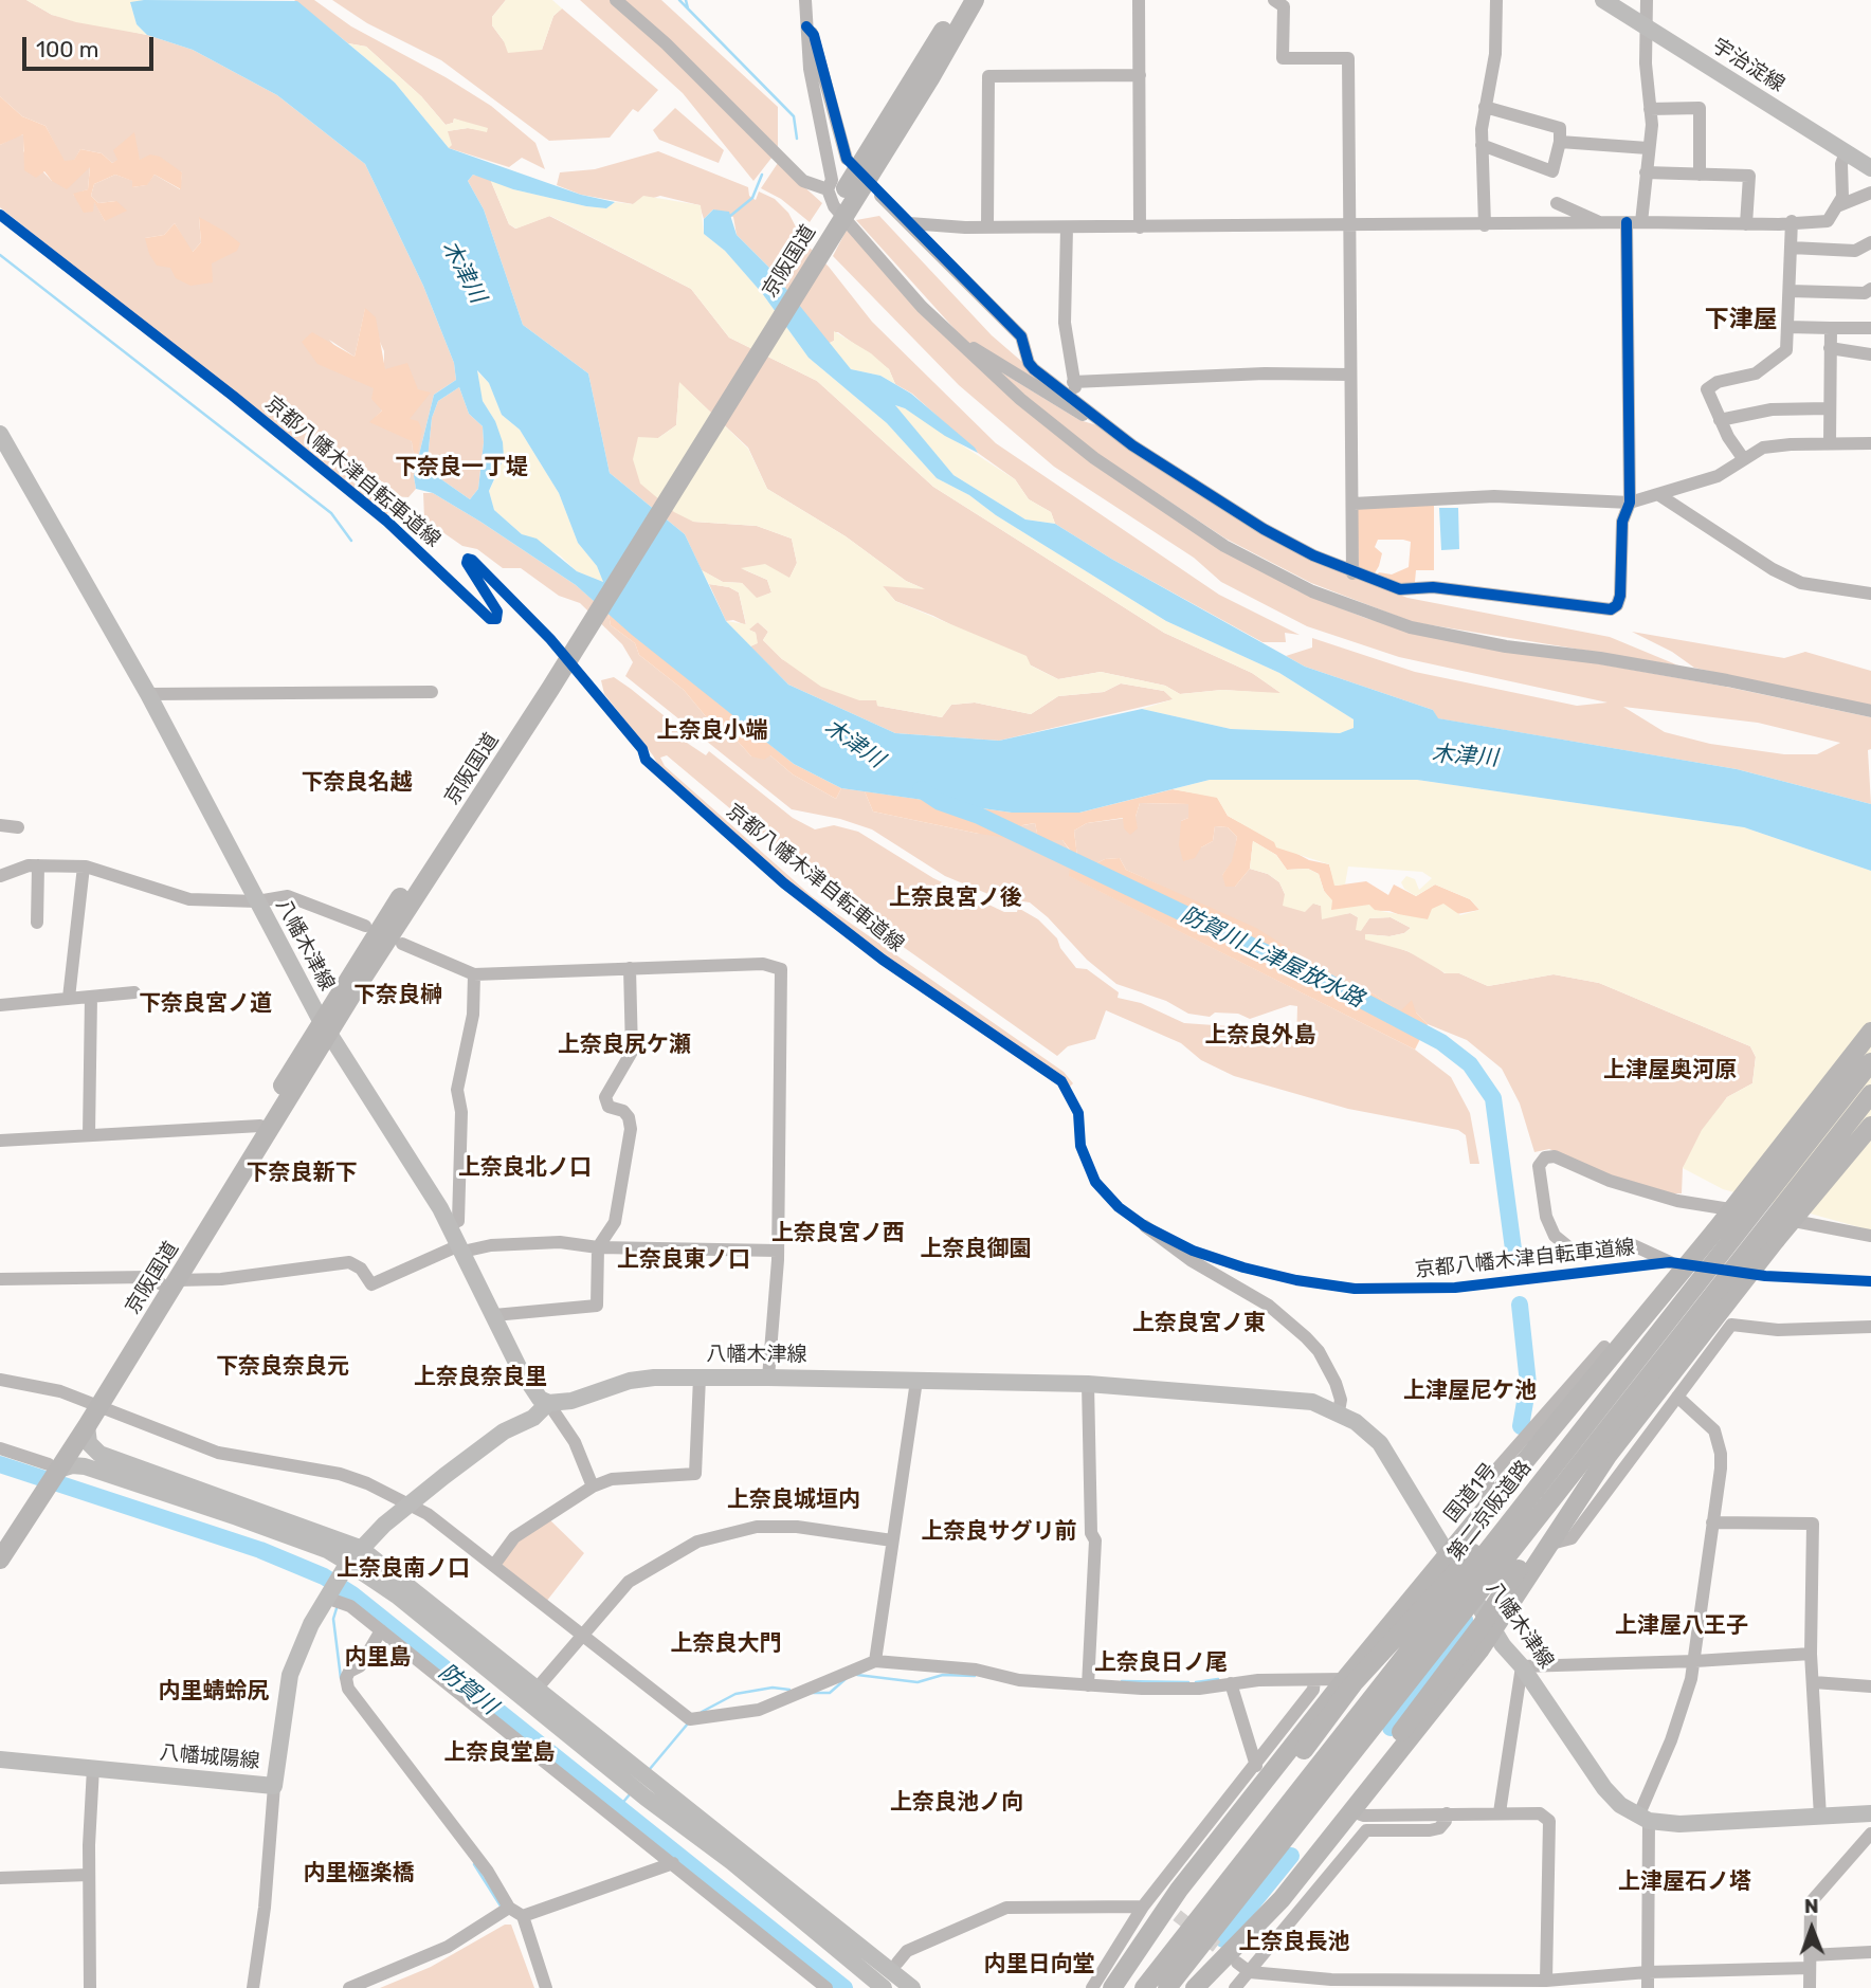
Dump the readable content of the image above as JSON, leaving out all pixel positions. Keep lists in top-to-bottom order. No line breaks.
{"streets":{"highway":["京阪国道","国道1号","第二京阪道路"],"main road":["宇治淀線","八幡木津線","八幡城陽線"],"cycle path":["京都八幡木津自転車道線"]},"crossings":[["京阪国道","八幡木津線"],["八幡木津線","国道1号"],["八幡木津線","八幡城陽線"]],"districts":["下津屋","下奈良一丁堤","上奈良小端","下奈良名越","上奈良宮ノ後","下奈良榊","下奈良宮ノ道","上奈良外島","上奈良尻ケ瀬","上津屋奥河原","上奈良北ノ口","下奈良新下","上奈良宮ノ西","上奈良御園","上奈良東ノ口","上奈良宮ノ東","下奈良奈良元","上奈良奈良里","上津屋尼ケ池","上奈良城垣内","上奈良サグリ前","上奈良南ノ口","上津屋八王子","上奈良大門","内里島","上奈良日ノ尾","内里蜻蛉尻","上奈良堂島","上奈良池ノ向","内里極楽橋","上津屋石ノ塔","上奈良長池","内里日向堂"],"water":["木津川","防賀川上津屋放水路","防賀川"],"scale_bar":"100 m","north":"top"}
